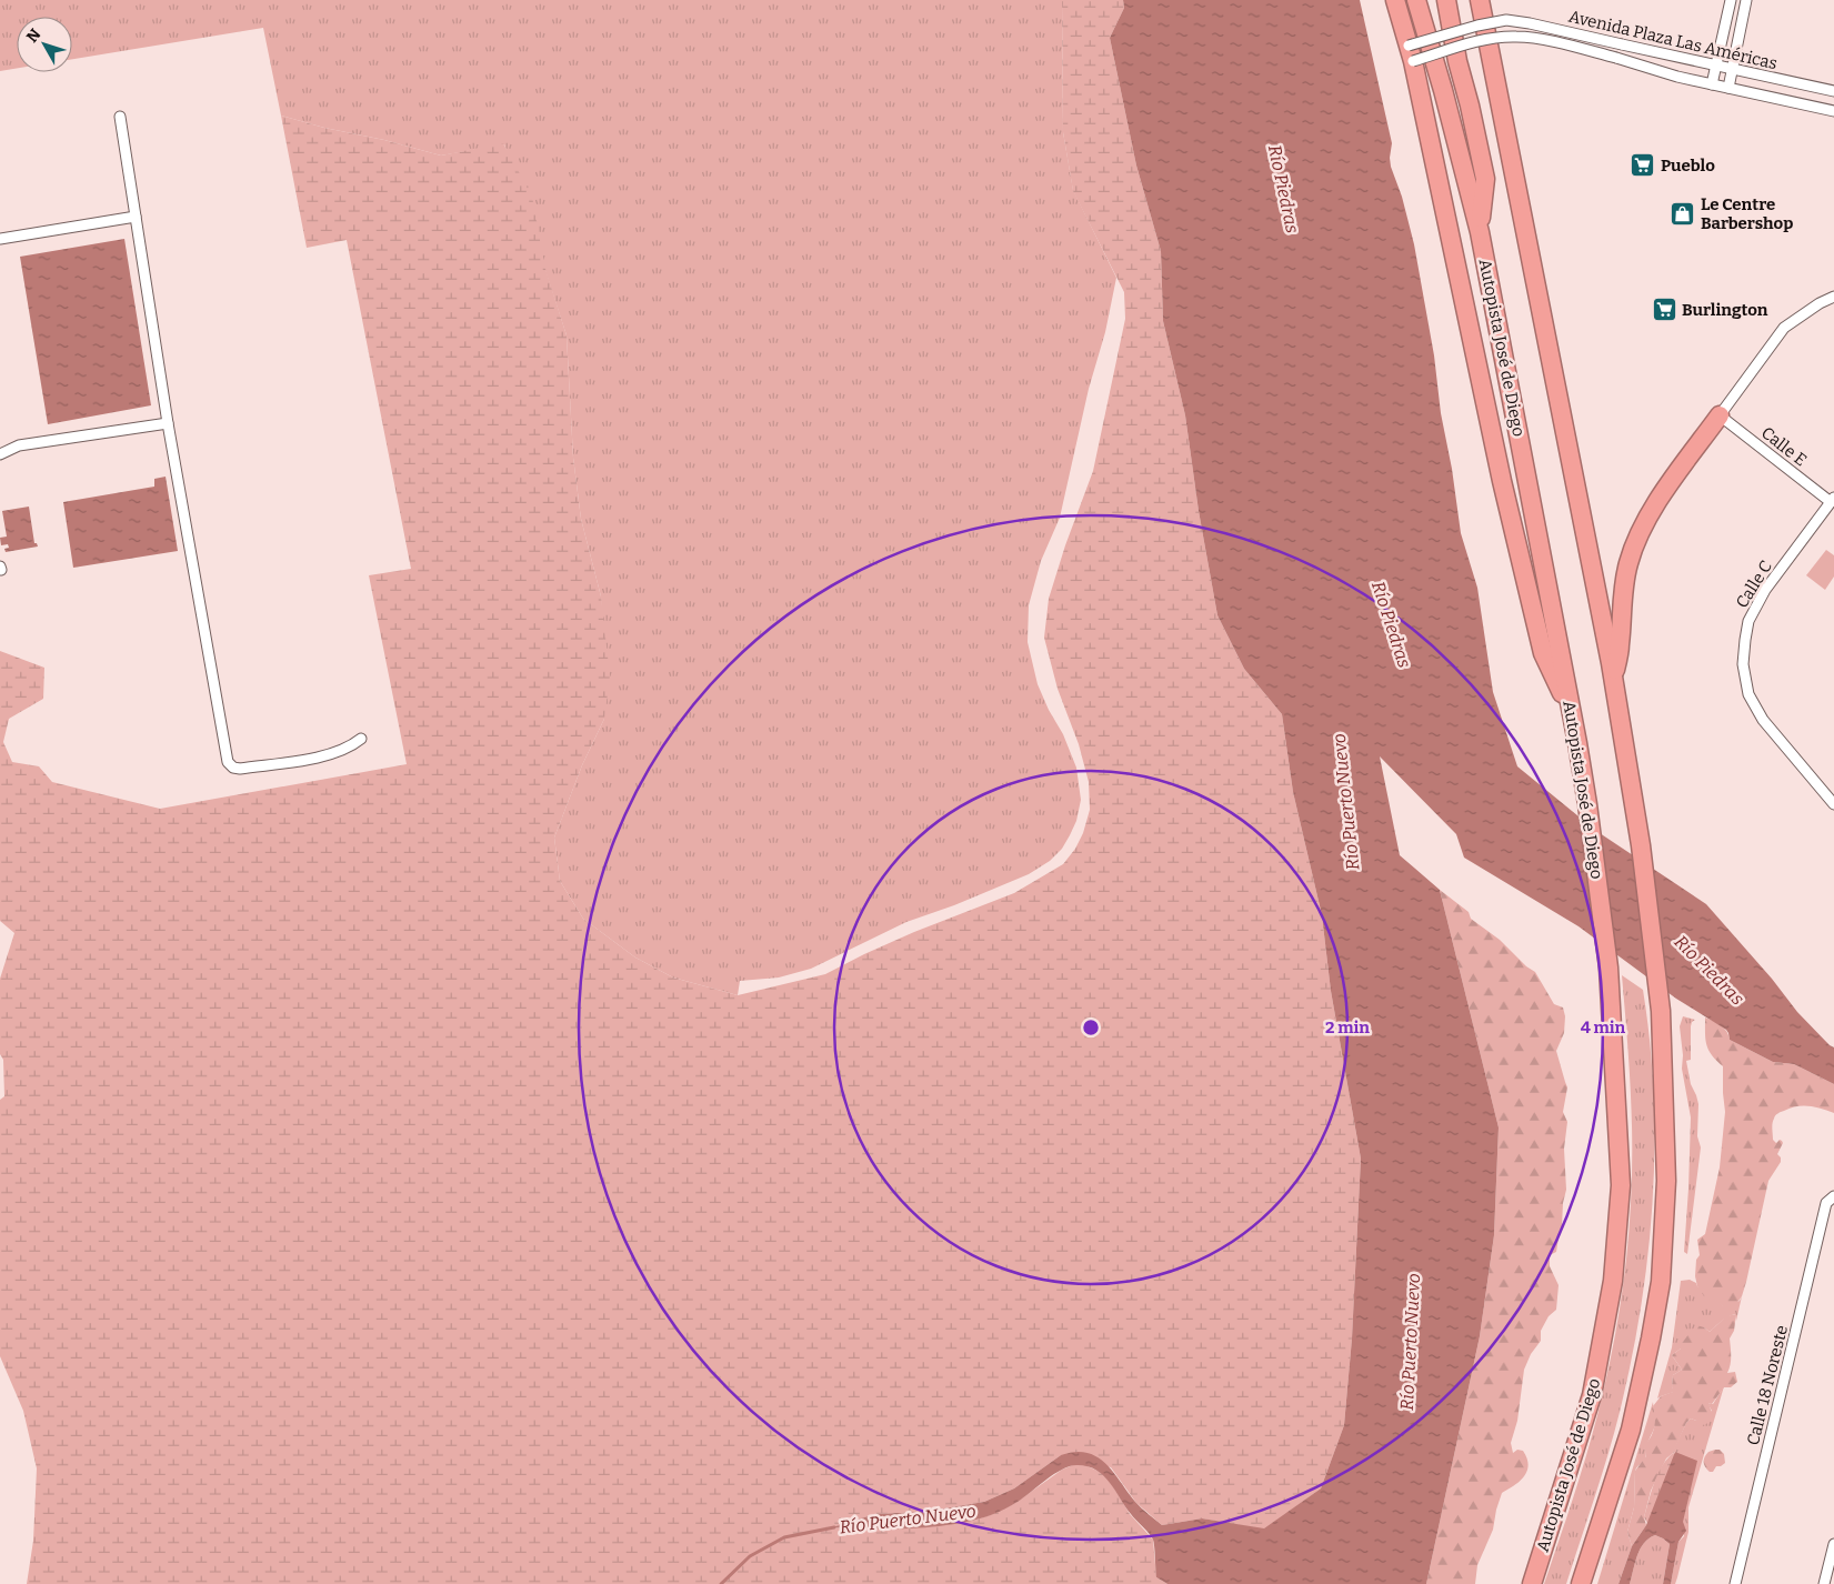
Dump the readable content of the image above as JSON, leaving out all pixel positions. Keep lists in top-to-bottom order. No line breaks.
{"streets":{"highway":["Autopista José de Diego"],"street":["Avenida Plaza Las Américas","Calle E","Calle C","Calle 18 Noreste"]},"crossings":[["Calle E","Calle C"]],"water":["Río Piedras","Río Puerto Nuevo"],"places":{"supermarket":["Pueblo","Burlington"],"shop":["Le Centre Barbershop"]},"north":"top left","rings":["2 min","4 min"]}
